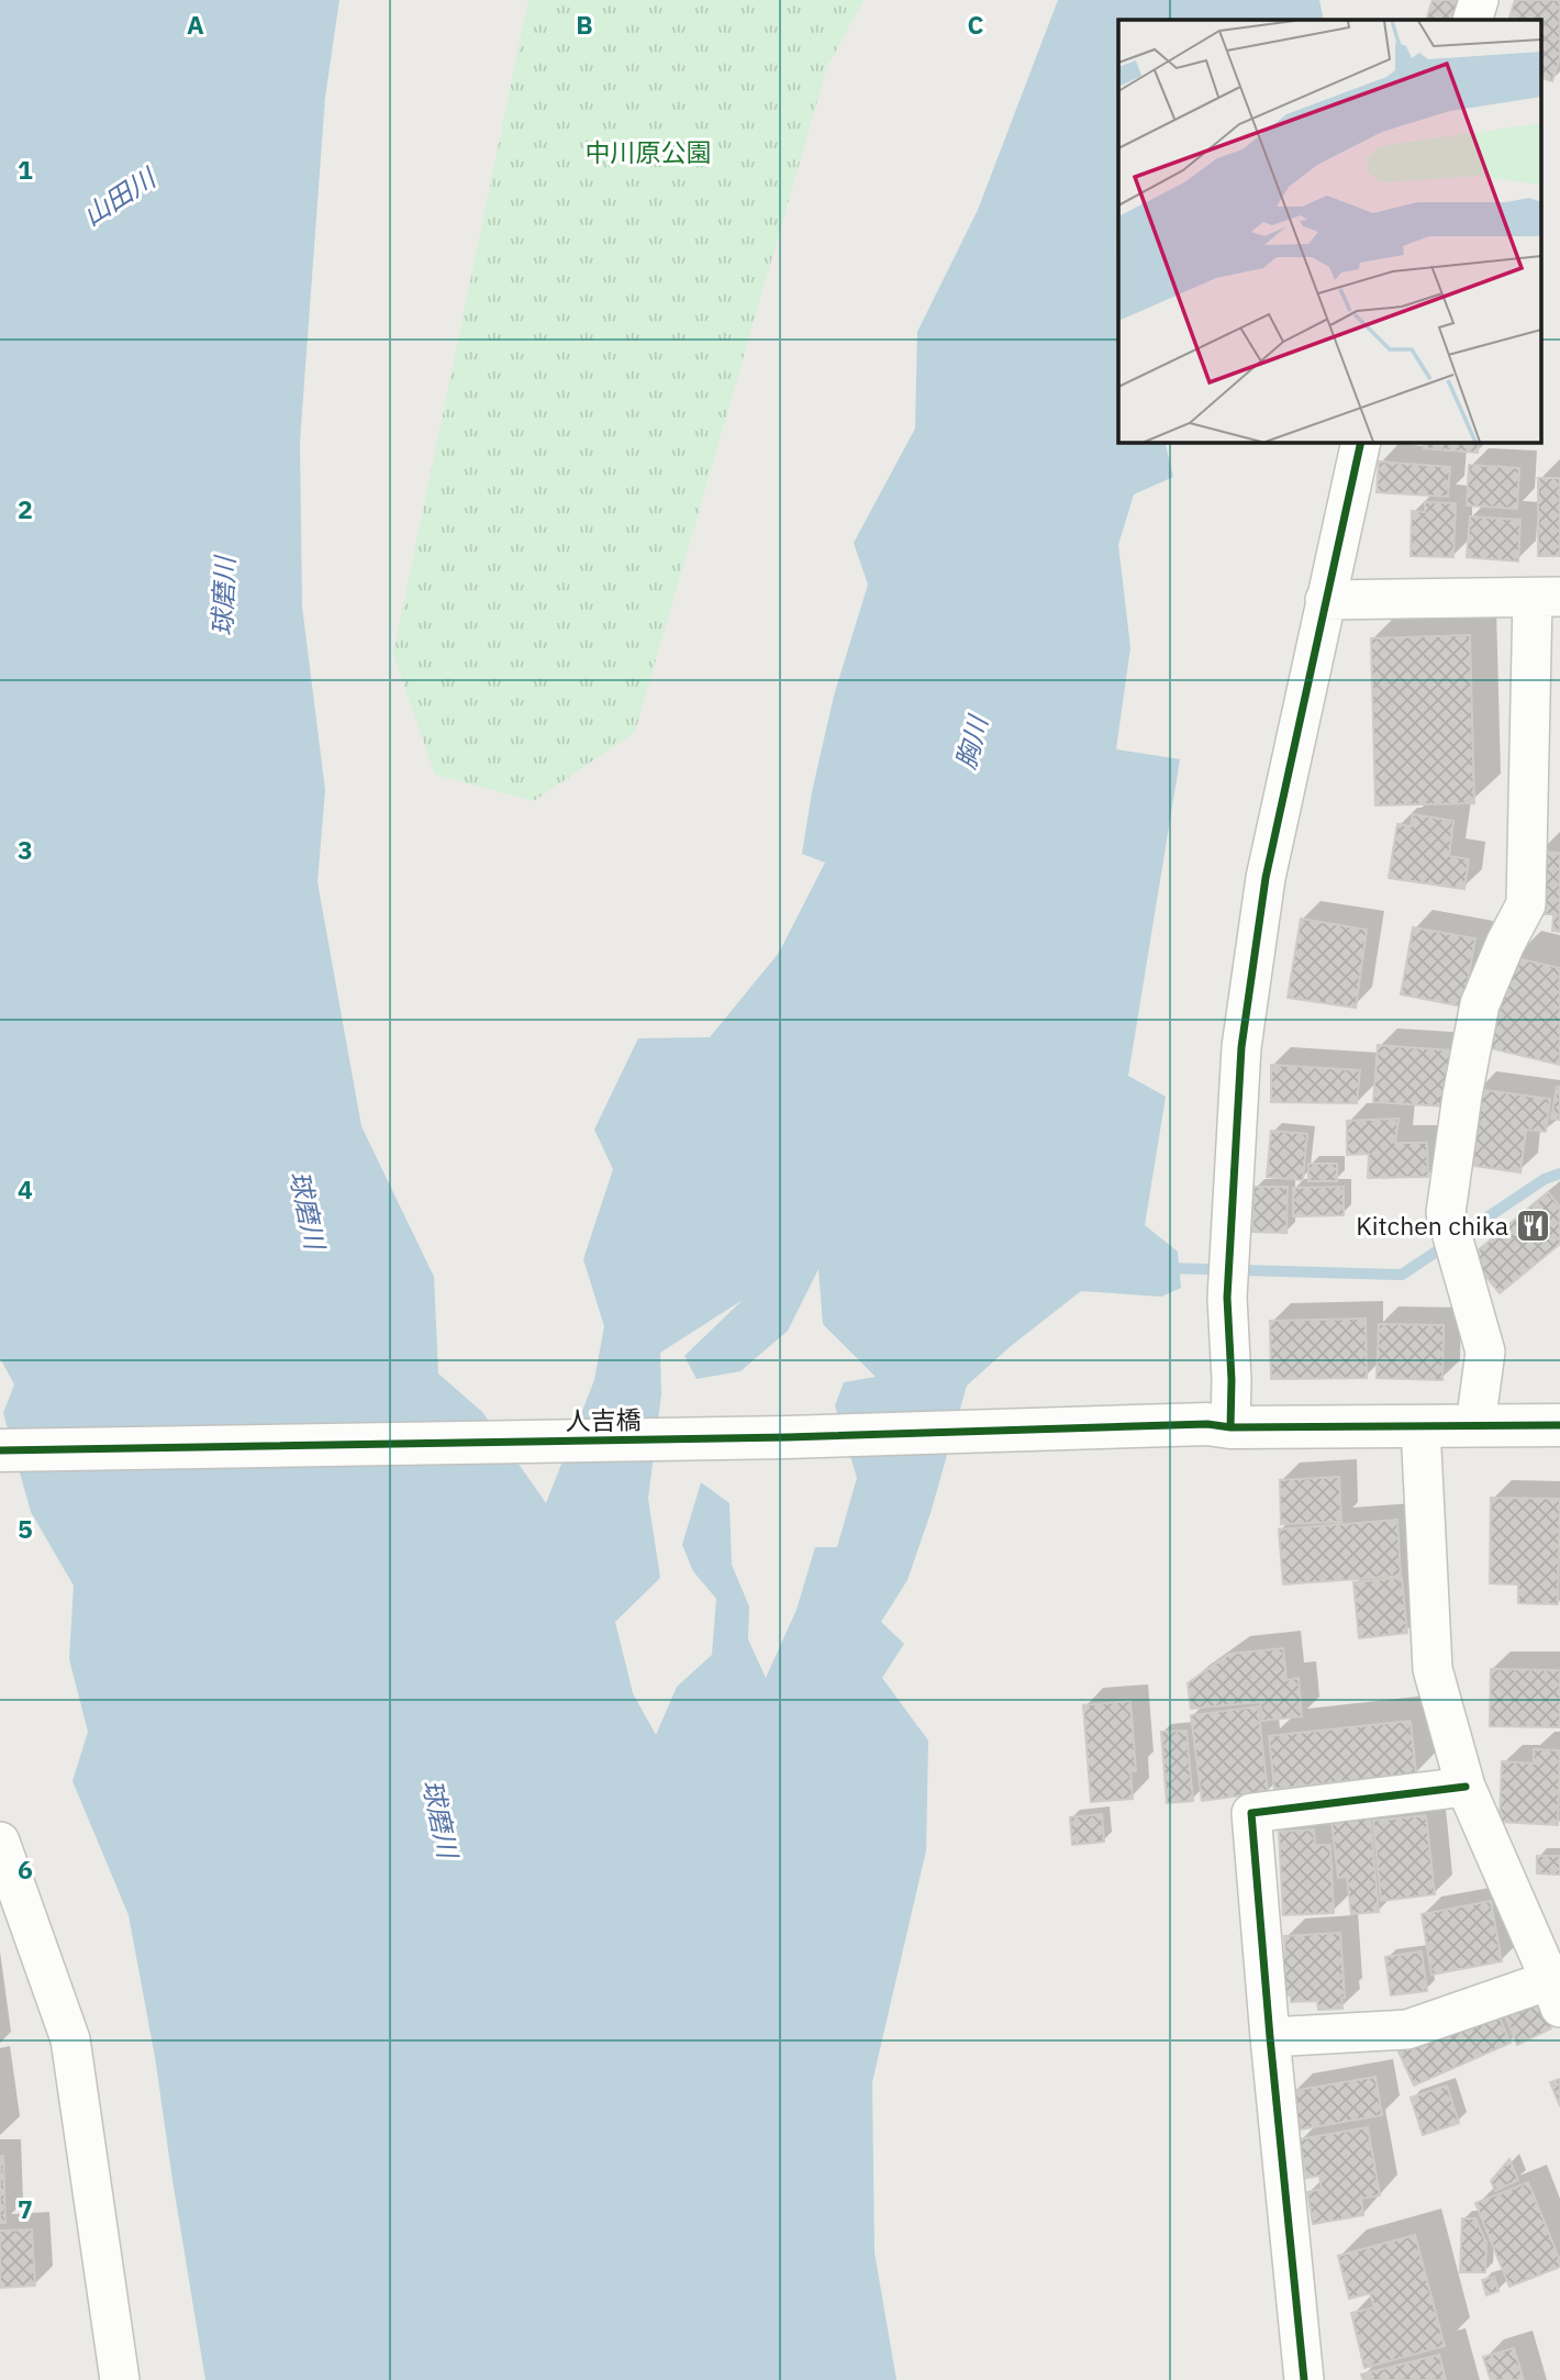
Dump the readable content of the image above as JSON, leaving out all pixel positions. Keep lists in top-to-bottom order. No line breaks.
{"streets":{"street":["人吉橋"]},"water":["山田川","球磨川","胸川"],"parks":["中川原公園"],"places":{"restaurant":["Kitchen chika"]},"grid":{"columns":["A","B","C"],"rows":["1","2","3","4","5","6","7"]}}
